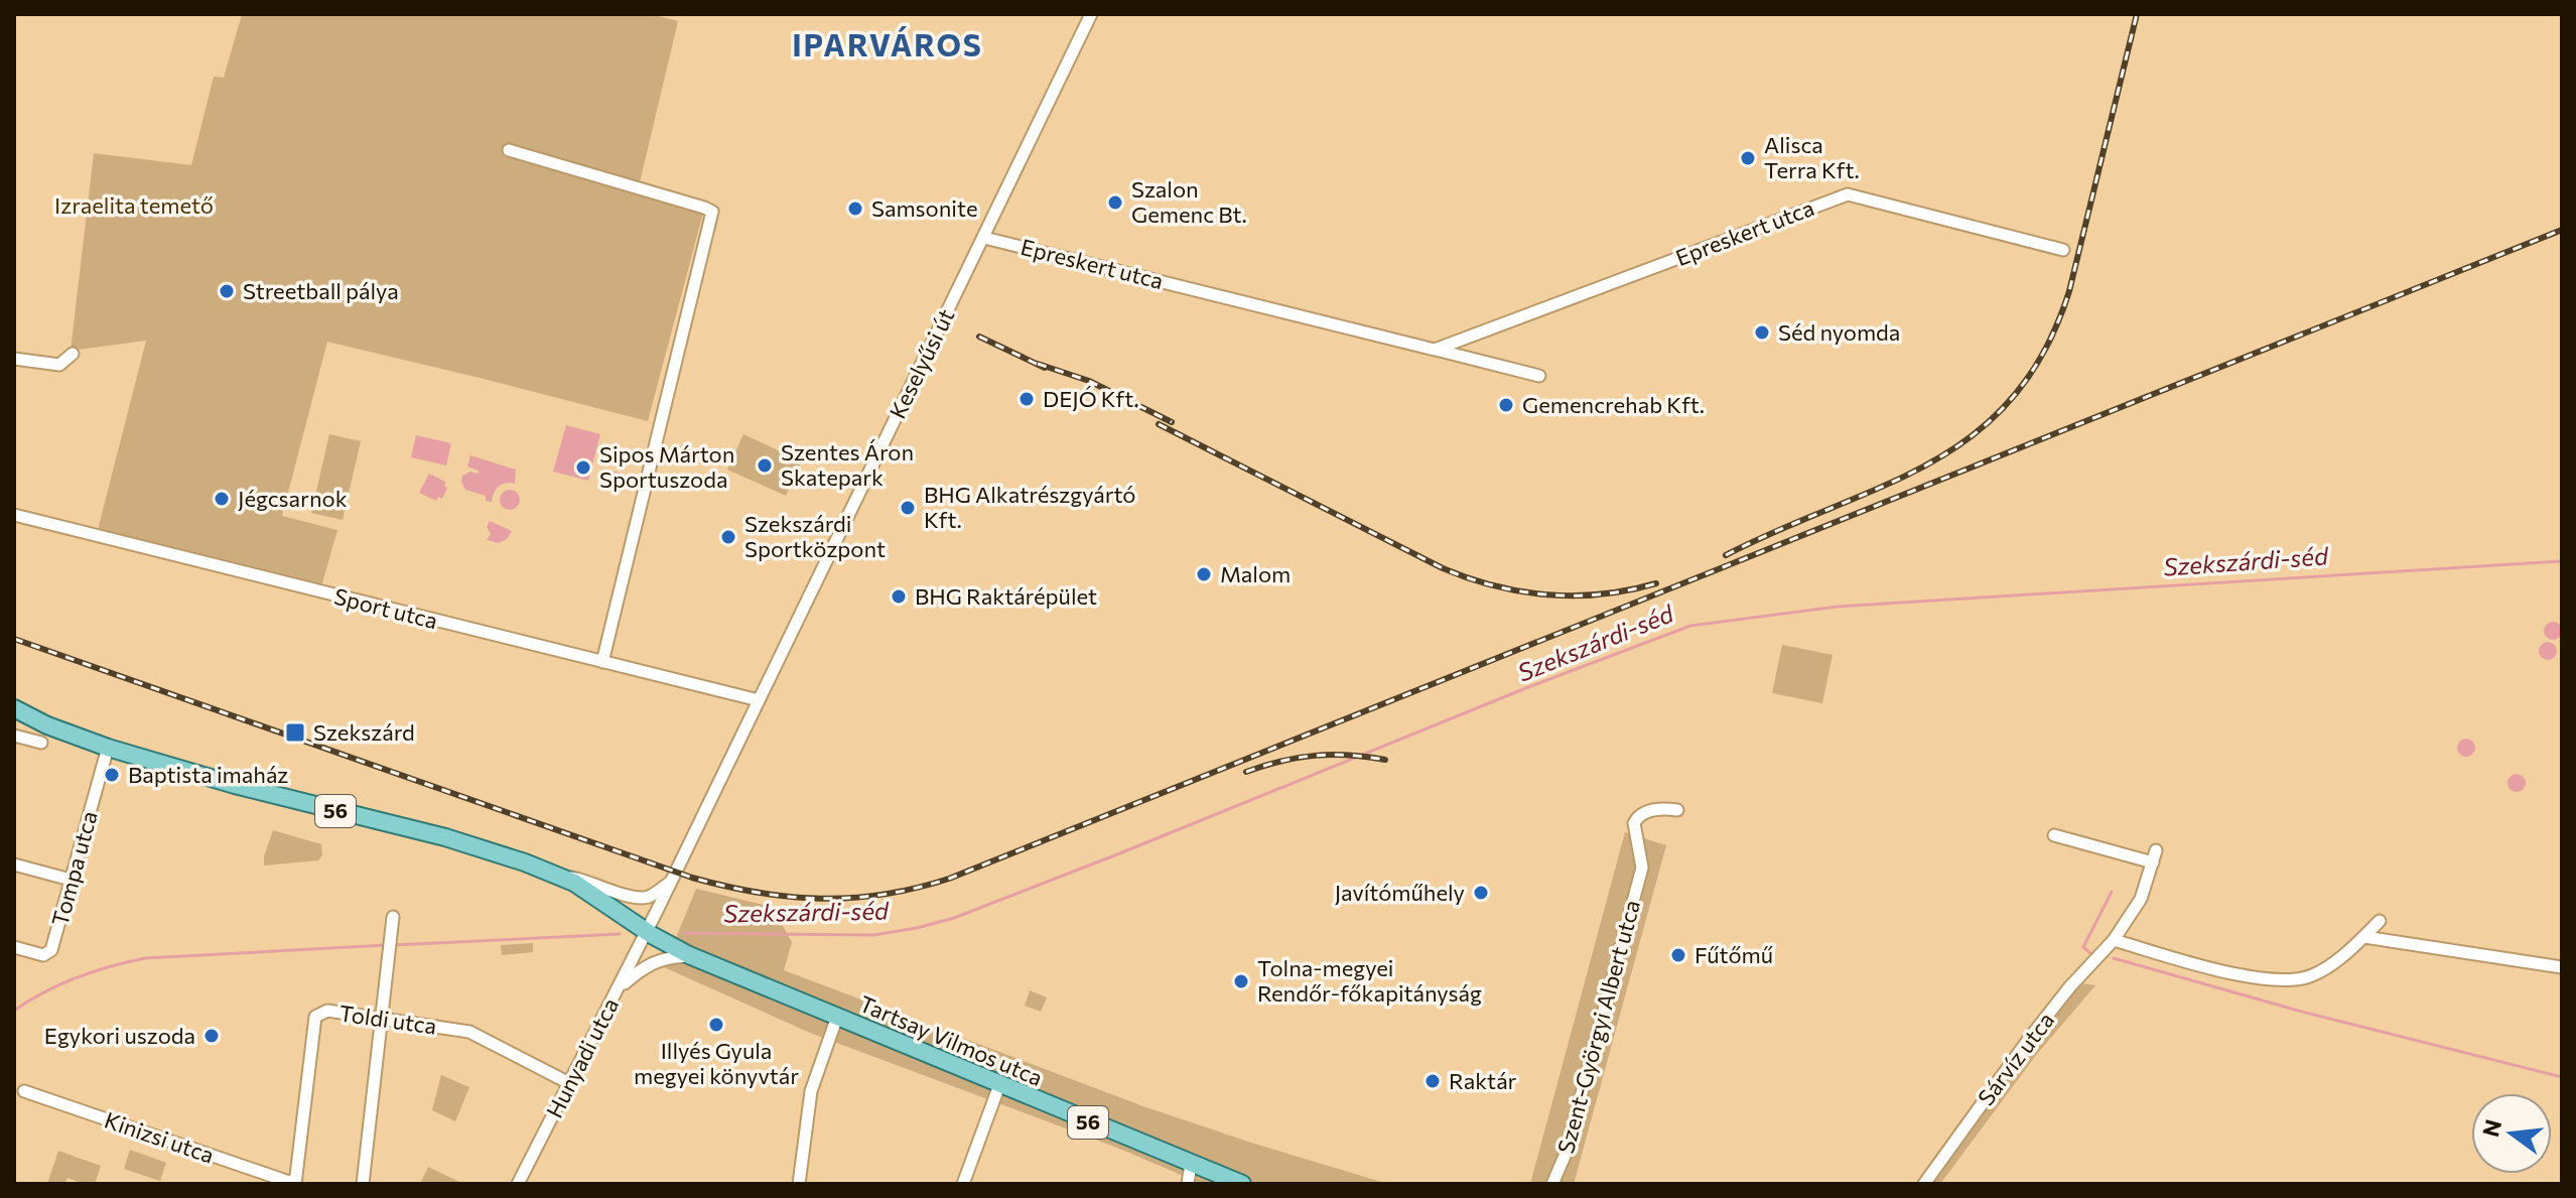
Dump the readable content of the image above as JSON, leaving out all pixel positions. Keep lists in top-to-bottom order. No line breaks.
{"streets":{"main road":["56","Tartsay Vilmos utca"],"street":["Epreskert utca","Keselyűsi út","Sport utca","Tompa utca","Toldi utca","Szent-Györgyi Albert utca","Hunyadi utca","Sárvíz utca","Kinizsi utca"]},"crossings":[["Epreskert utca","Keselyűsi út"],["Keselyűsi út","Sport utca"],["Keselyűsi út","56"],["Keselyűsi út","Tartsay Vilmos utca"],["Keselyűsi út","Hunyadi utca"],["56","Tompa utca"],["56","Tartsay Vilmos utca"],["56","Hunyadi utca"],["Toldi utca","Hunyadi utca"],["Toldi utca","Kinizsi utca"],["Tartsay Vilmos utca","Hunyadi utca"]],"districts":["IPARVÁROS"],"water":["Szekszárdi-séd"],"parks":["Izraelita temető"],"places":{"other":["Alisca Terra Kft.","Szalon Gemenc Bt.","Samsonite","Streetball pálya","Séd nyomda","DEJÓ Kft.","Gemencrehab Kft.","Szentes Áron Skatepark","Sipos Márton Sportuszoda","Jégcsarnok","BHG Alkatrészgyártó Kft.","Szekszárdi Sportközpont","Malom","BHG Raktárépület","Baptista imaház","Javítóműhely","Fűtőmű","Tolna-megyei Rendőr-főkapitányság","Illyés Gyula megyei könyvtár","Egykori uszoda","Raktár"],"transit":["Szekszárd"]},"north":"left"}
